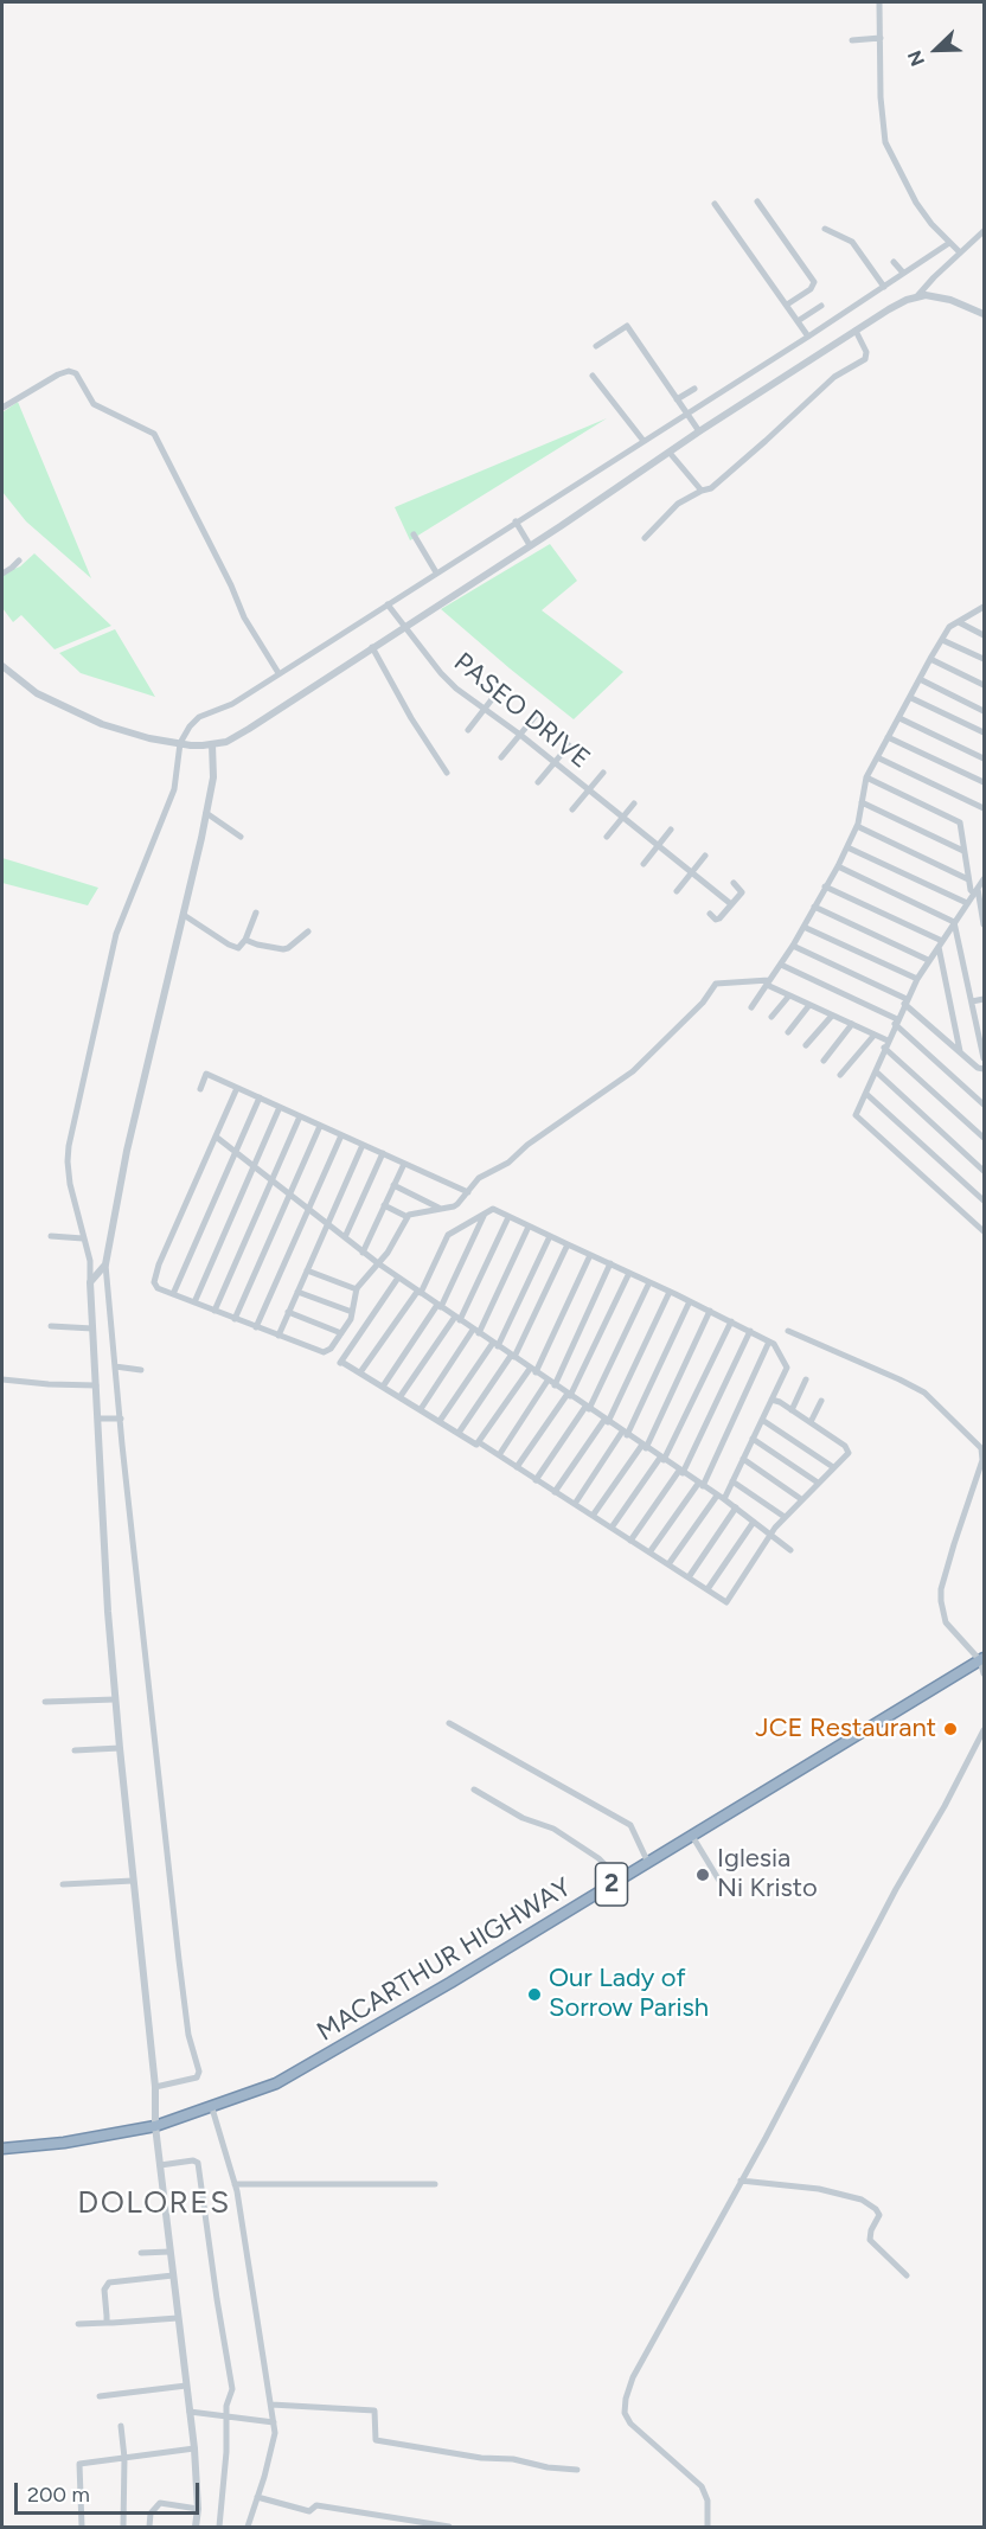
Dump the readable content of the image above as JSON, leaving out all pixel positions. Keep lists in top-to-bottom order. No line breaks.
{"streets":{"highway":["2","MACARTHUR HIGHWAY"],"street":["PASEO DRIVE"]},"districts":["DOLORES"],"places":["JCE Restaurant","Iglesia Ni Kristo","Our Lady of Sorrow Parish"],"scale_bar":"200 m","north":"bottom left"}
